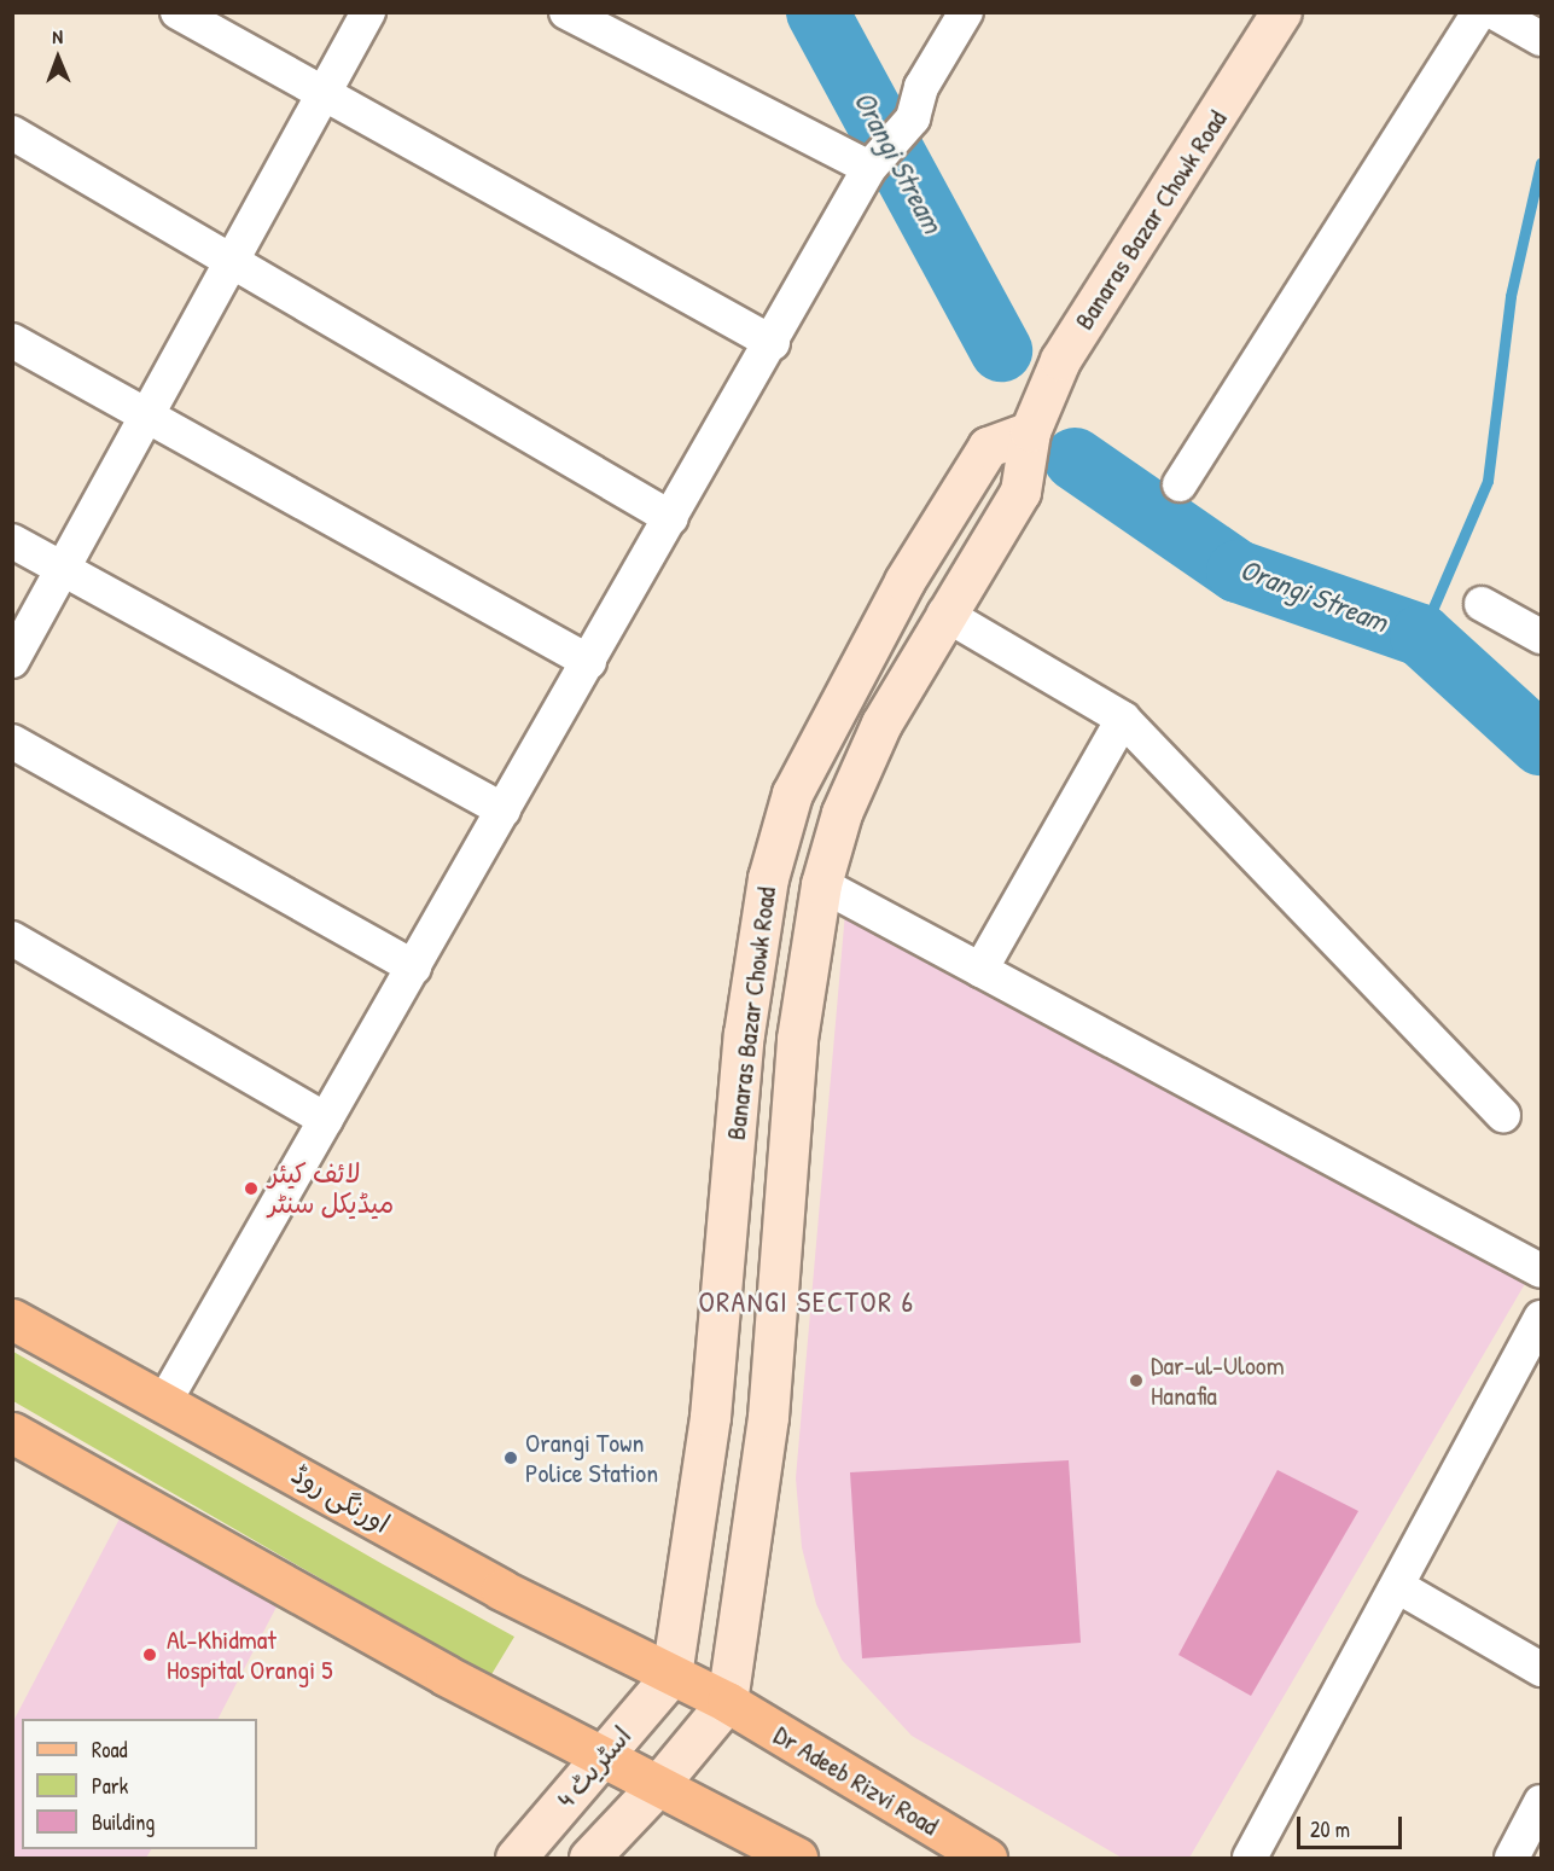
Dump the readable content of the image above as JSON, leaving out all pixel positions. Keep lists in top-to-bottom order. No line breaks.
{"streets":{"main road":["Banaras Bazar Chowk Road","اورنگی روڈ","اسٹریٹ 4","Dr Adeeb Rizvi Road"]},"crossings":[["Banaras Bazar Chowk Road","اورنگی روڈ"],["Banaras Bazar Chowk Road","اسٹریٹ 4"],["Banaras Bazar Chowk Road","Dr Adeeb Rizvi Road"],["اورنگی روڈ","اسٹریٹ 4"],["اورنگی روڈ","Dr Adeeb Rizvi Road"]],"districts":["ORANGI SECTOR 6"],"water":["Orangi Stream"],"places":["لائف کیئر میڈیکل سنٹر","Dar-ul-Uloom Hanafia","Orangi Town Police Station","Al-Khidmat Hospital Orangi 5"],"legend":["Road","Park","Building"],"scale_bar":"20 m","north":"top"}
